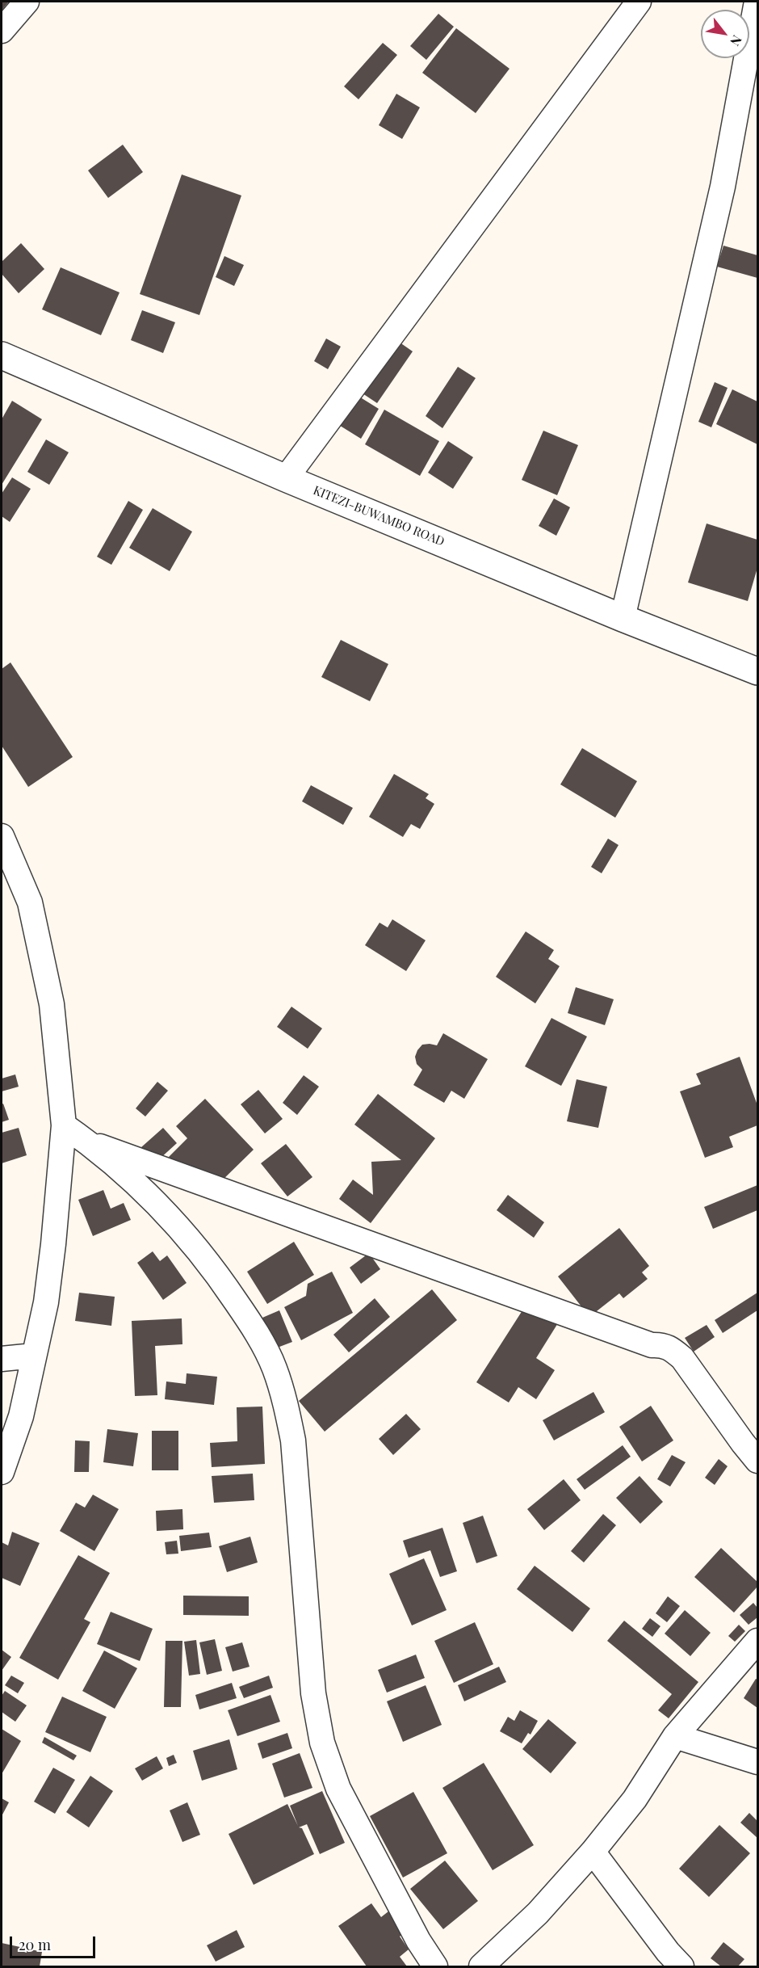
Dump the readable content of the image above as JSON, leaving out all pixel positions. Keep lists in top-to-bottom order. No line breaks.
{"streets":{"street":["KITEZI-BUWAMBO ROAD"]},"scale_bar":"20 m","north":"bottom right"}
